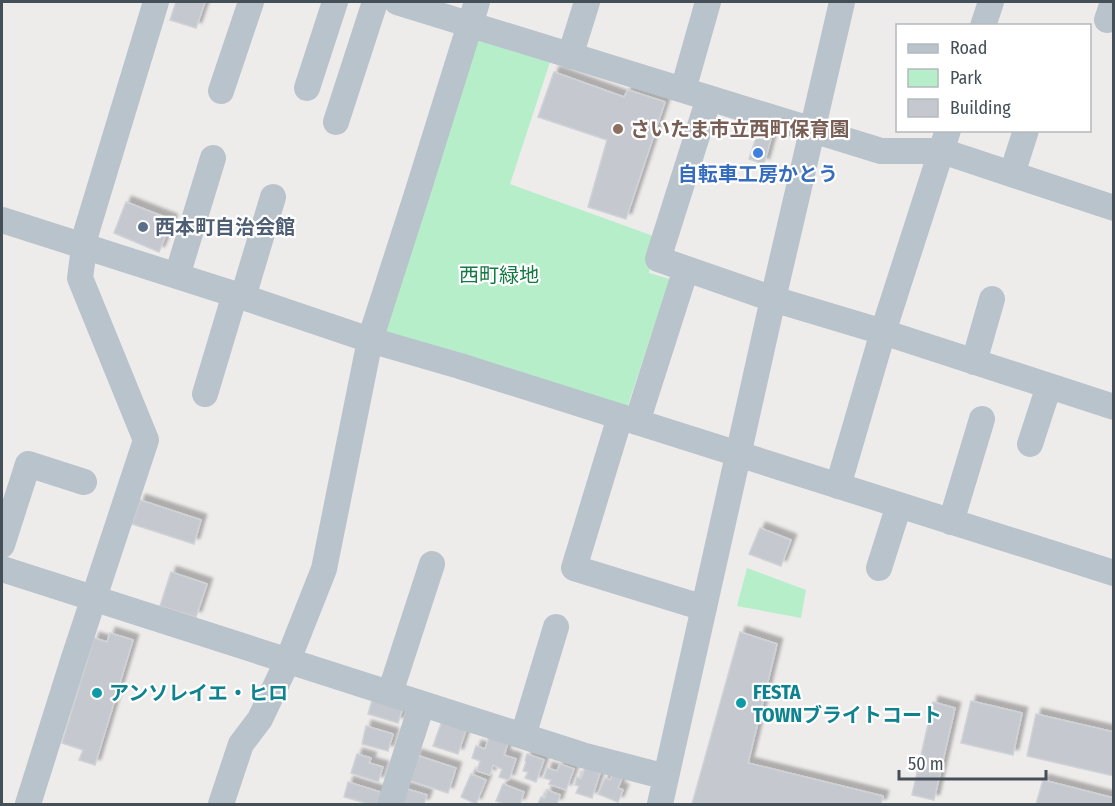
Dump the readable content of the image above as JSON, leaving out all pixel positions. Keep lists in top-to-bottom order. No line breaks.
{"parks":["西町緑地"],"places":["さいたま市立西町保育園","自転車工房かとう","西本町自治会館","アンソレイエ・ヒロ","FESTA TOWNブライトコート"],"legend":["Road","Park","Building"],"scale_bar":"50 m"}
